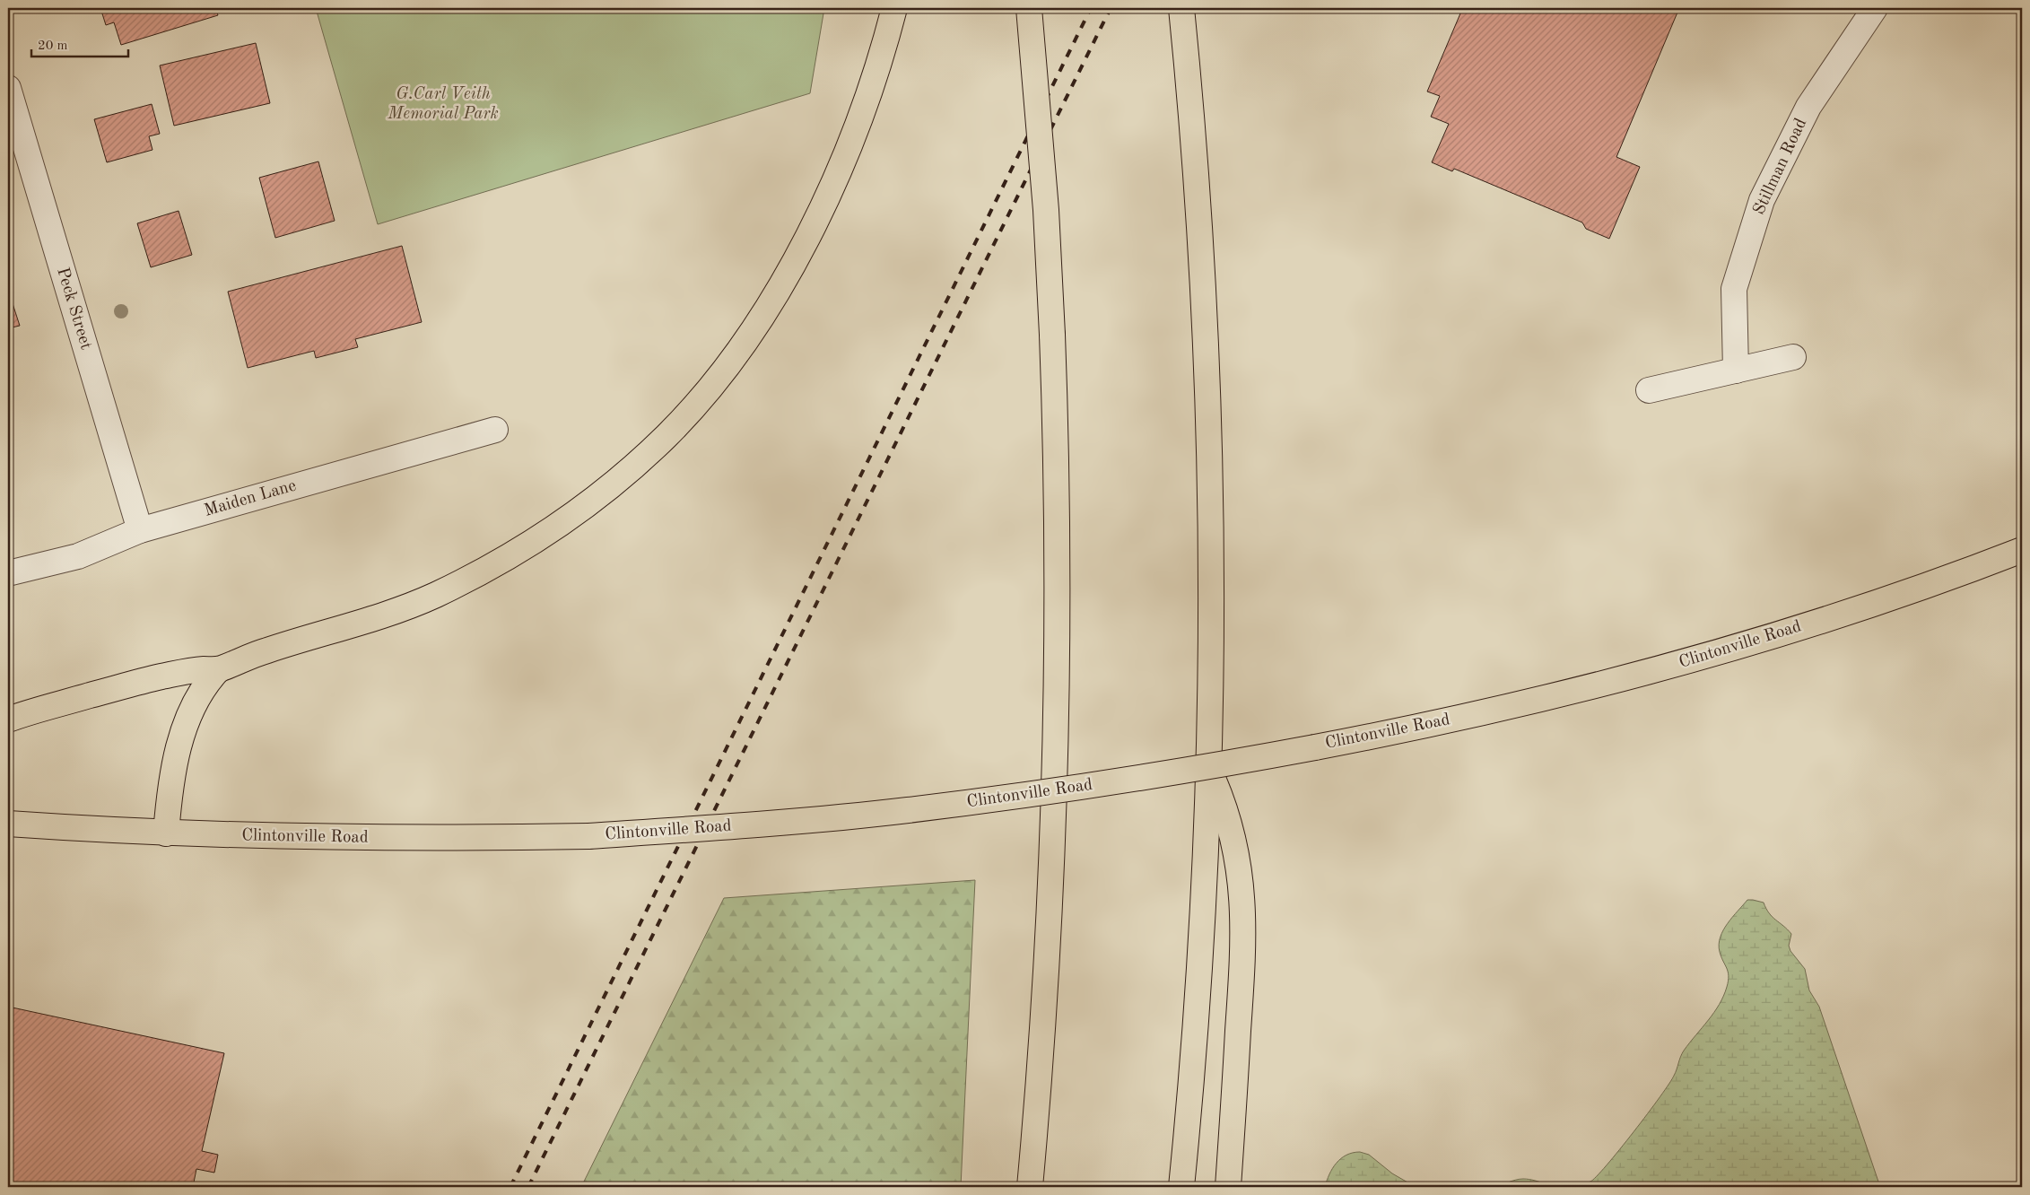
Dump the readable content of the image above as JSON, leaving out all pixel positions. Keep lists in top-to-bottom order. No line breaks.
{"streets":{"main road":["Clintonville Road"],"street":["Stillman Road","Peck Street","Maiden Lane"]},"crossings":[["Peck Street","Maiden Lane"]],"parks":["G.Carl Veith Memorial Park"],"scale_bar":"20 m"}
